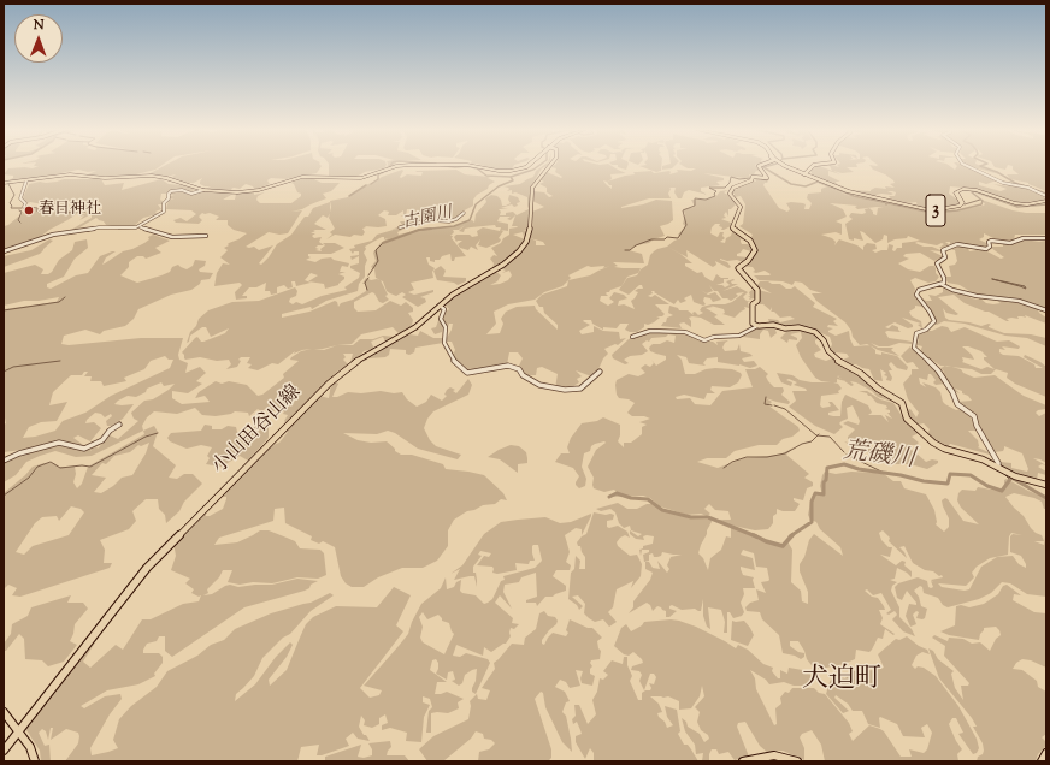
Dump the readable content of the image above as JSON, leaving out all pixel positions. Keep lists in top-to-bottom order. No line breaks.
{"streets":{"highway":["3"],"main road":["小山田谷山線"]},"districts":["犬迫町"],"water":["古園川","荒磯川"],"places":["春日神社"],"north":"top"}
